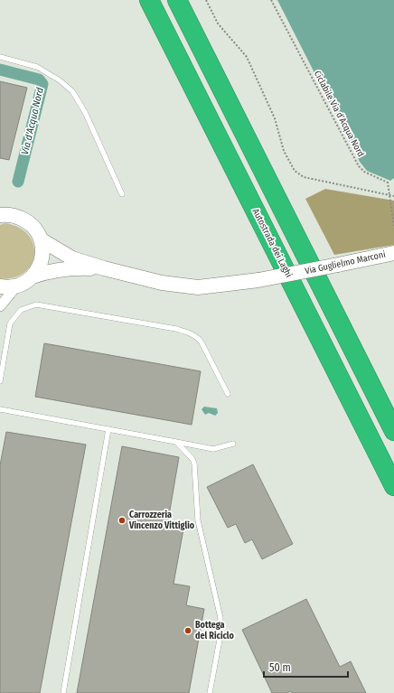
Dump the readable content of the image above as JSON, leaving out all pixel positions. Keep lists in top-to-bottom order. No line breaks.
{"streets":{"highway":["Autostrada dei Laghi"],"street":["Via Guglielmo Marconi"],"path":["Ciclabile Via d’Acqua Nord"]},"water":["Via d'Acqua Nord"],"places":["Carrozzeria Vincenzo Vittiglio","Bottega del Riciclo"],"scale_bar":"50 m"}
